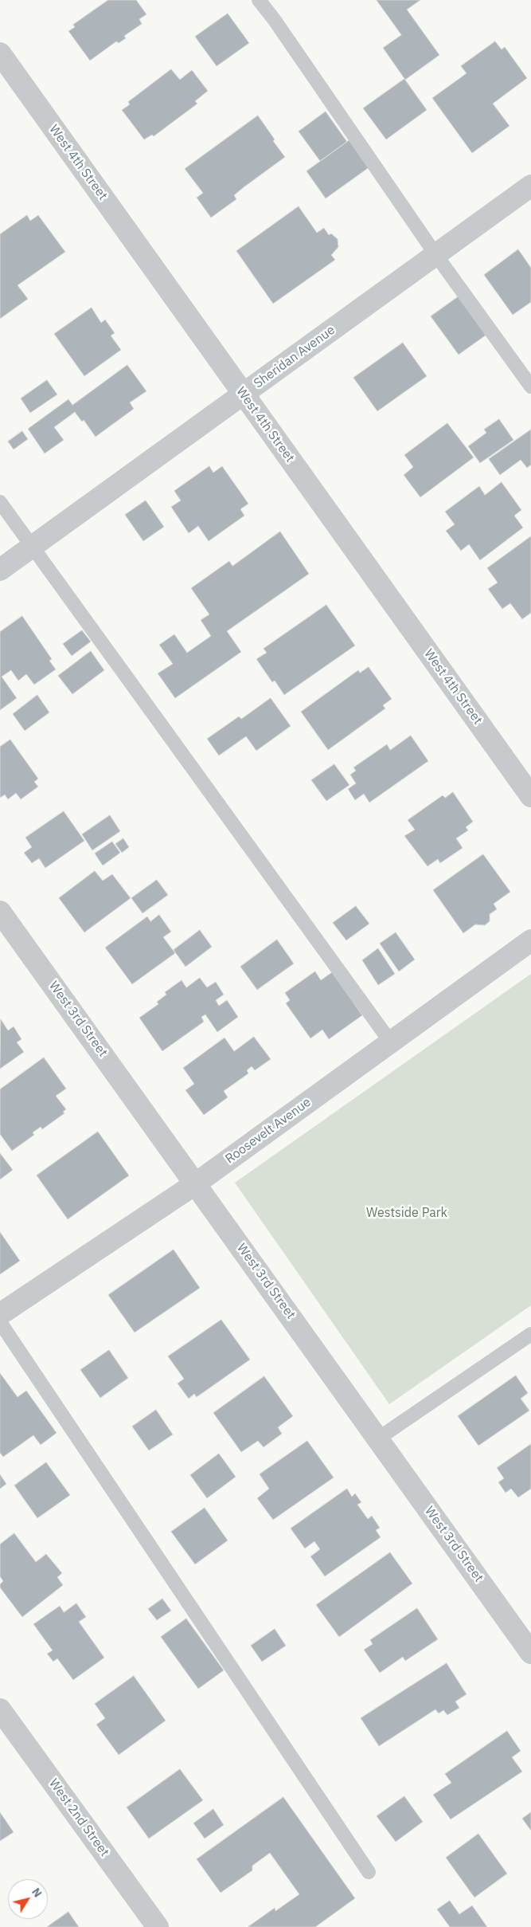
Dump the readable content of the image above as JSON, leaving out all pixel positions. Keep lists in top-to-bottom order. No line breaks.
{"streets":{"street":["West 4th Street","Sheridan Avenue","West 3rd Street","Roosevelt Avenue","West 2nd Street"]},"crossings":[["West 4th Street","Sheridan Avenue"],["West 3rd Street","Roosevelt Avenue"]],"parks":["Westside Park"],"north":"top right"}
